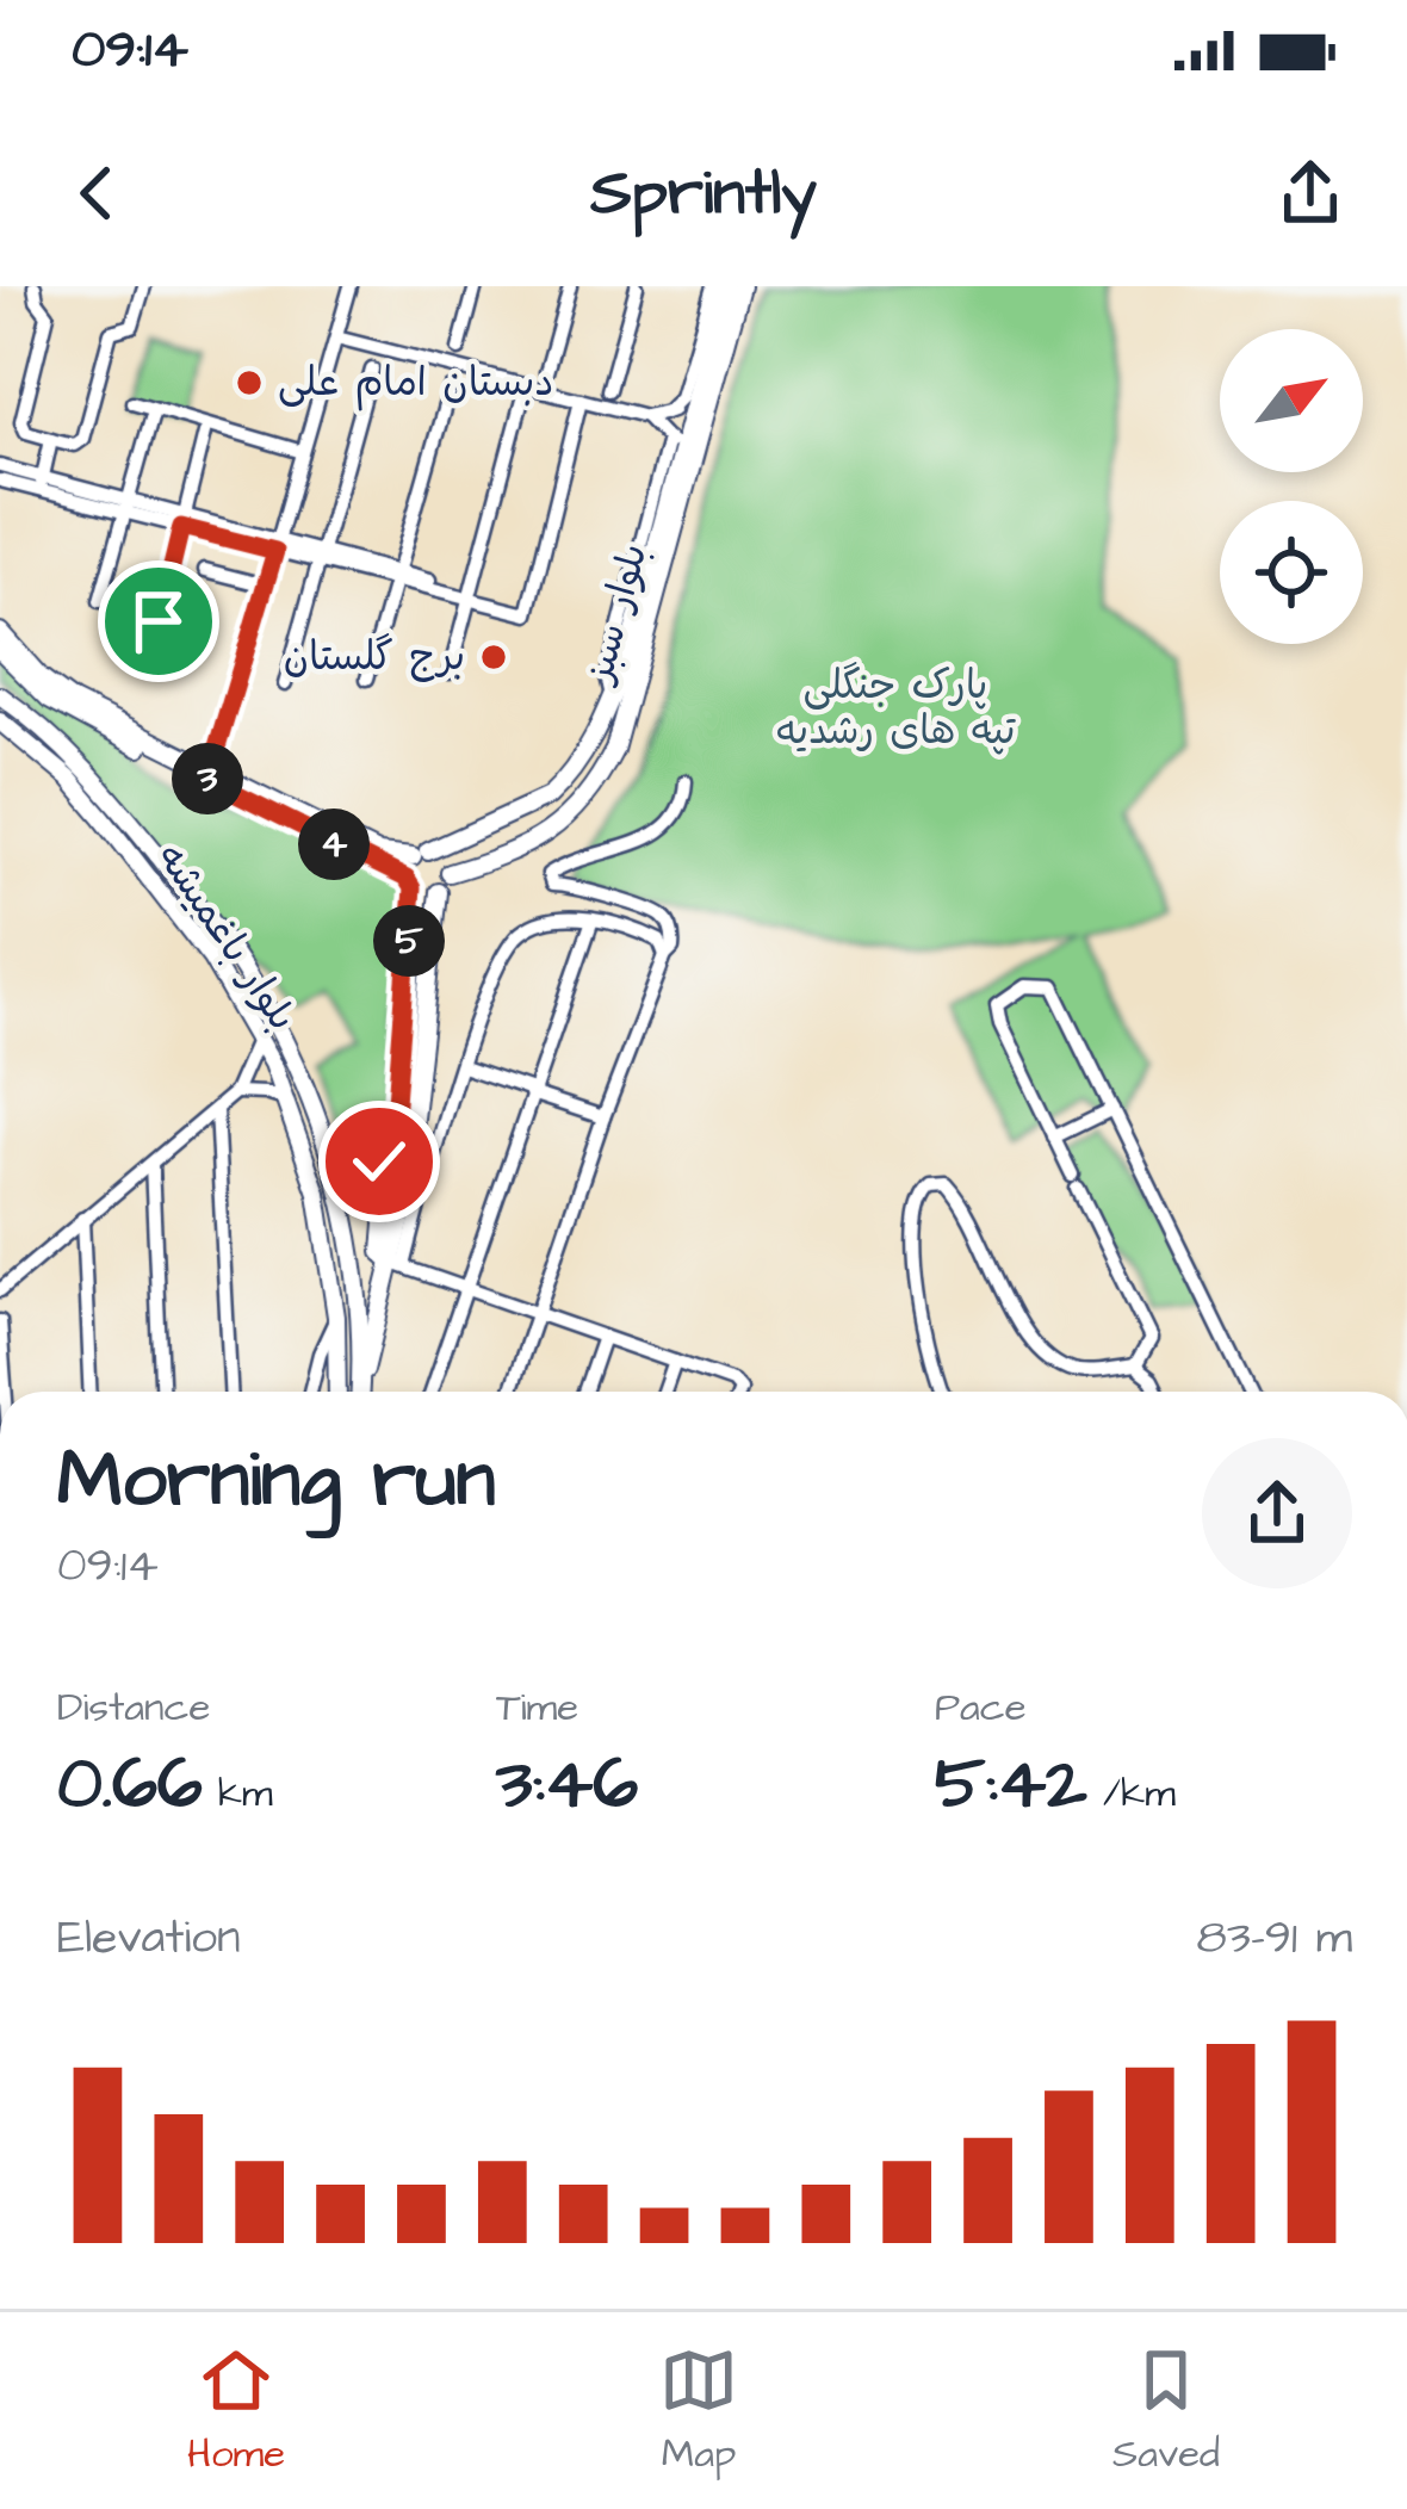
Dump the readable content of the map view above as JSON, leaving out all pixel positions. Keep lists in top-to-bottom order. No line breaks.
{"streets":{"main road":["بلوار سبز","بلوار باغمیشه"]},"parks":["پارک جنگلی تپه های رشدیه"],"places":["دبستان امام علی","برج گلستان"],"north":"top right","page":{"status":"09:14","header":"Sprintly","pins":["3","4","5"],"heading":["Morning run","09:14"],"stats":[["Distance","0.66 km"],["Time","3:46"],["Pace","5:42 /km"]],"chart":["Elevation","83–91 m"],"tabs":["Home","Map","Saved"]}}
